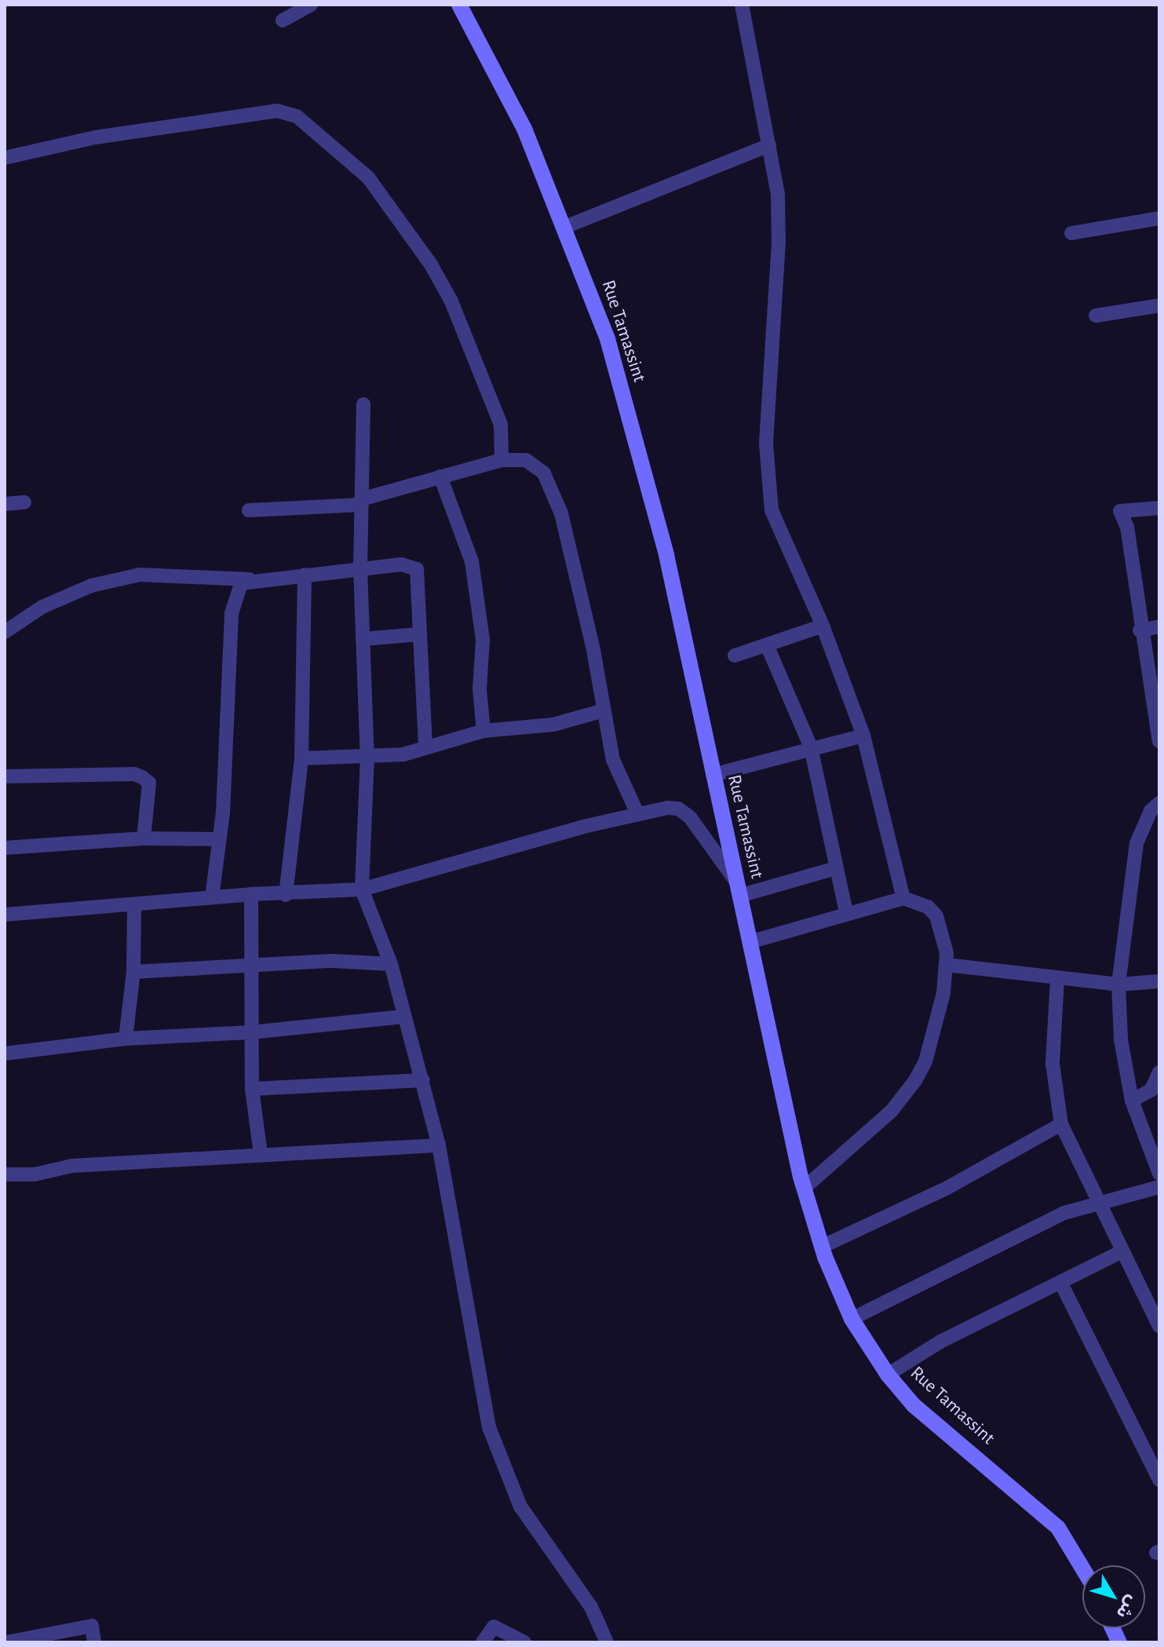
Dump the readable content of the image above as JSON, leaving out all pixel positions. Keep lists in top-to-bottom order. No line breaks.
{"streets":{"main road":["Rue Tamassint"]},"north":"bottom right"}
